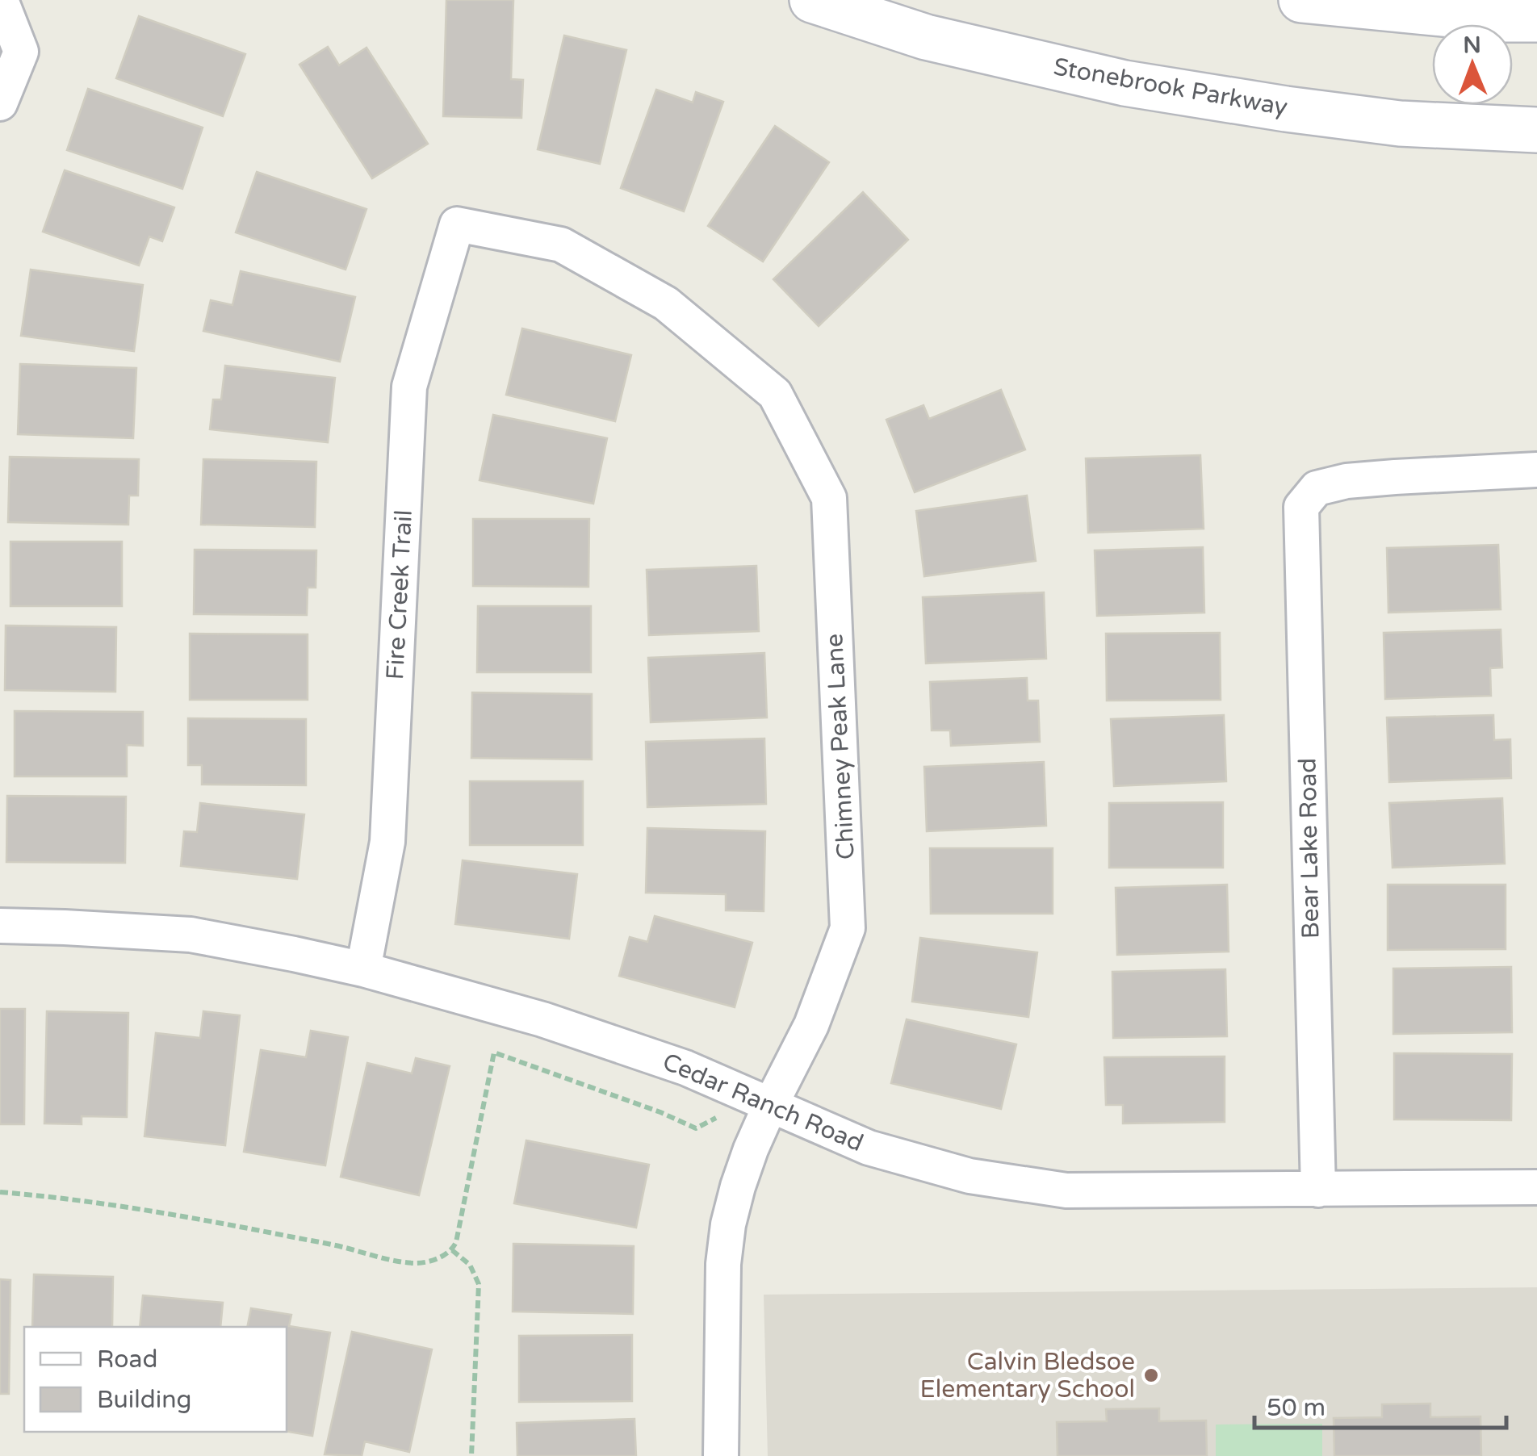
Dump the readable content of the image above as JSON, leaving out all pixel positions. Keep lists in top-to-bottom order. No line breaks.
{"streets":{"main road":["Stonebrook Parkway"],"street":["Fire Creek Trail","Chimney Peak Lane","Bear Lake Road","Cedar Ranch Road"]},"crossings":[["Fire Creek Trail","Chimney Peak Lane"],["Fire Creek Trail","Cedar Ranch Road"],["Chimney Peak Lane","Cedar Ranch Road"],["Bear Lake Road","Cedar Ranch Road"]],"places":["Calvin Bledsoe Elementary School"],"legend":["Road","Building"],"scale_bar":"50 m","north":"top"}
